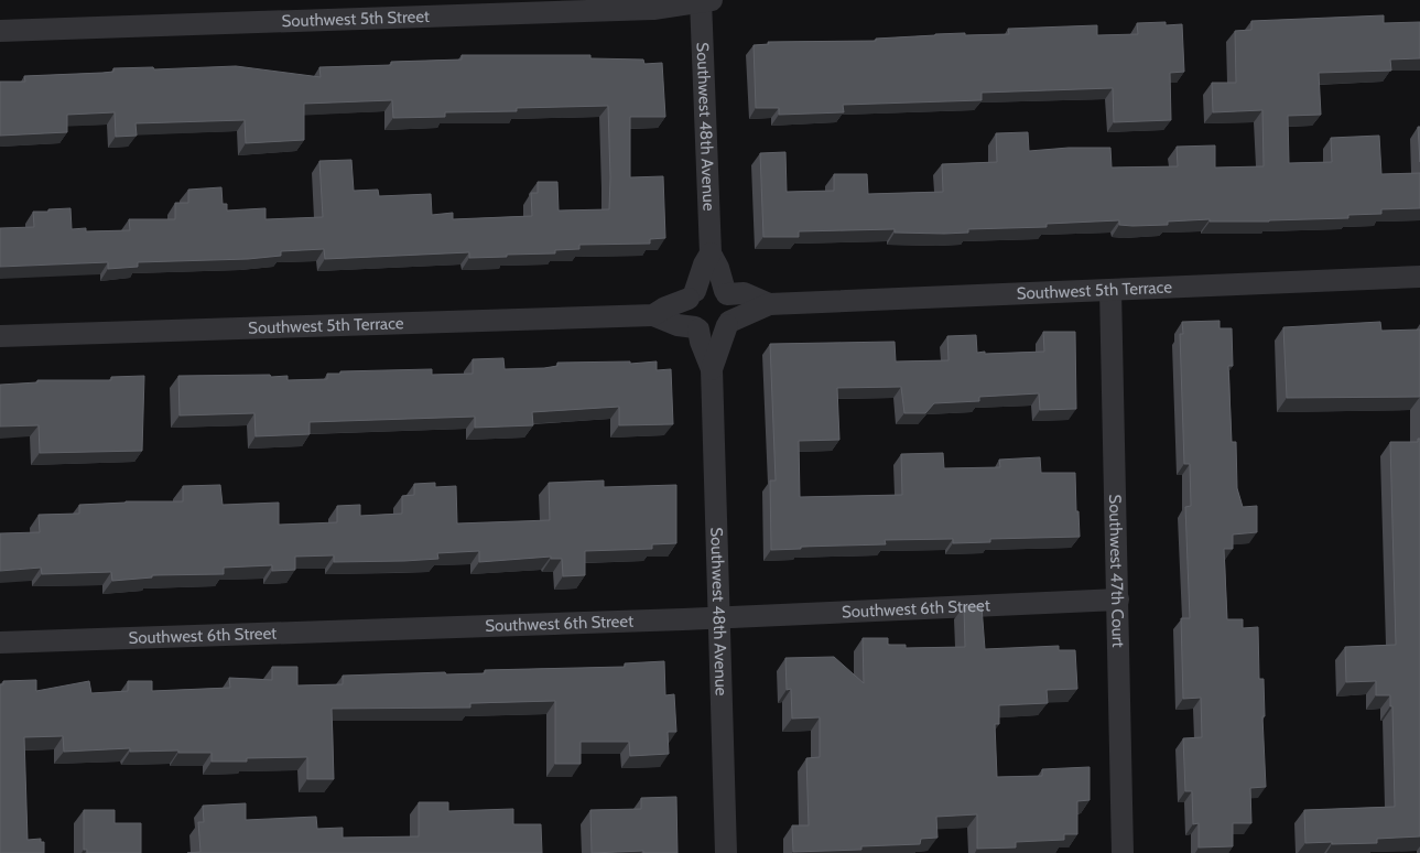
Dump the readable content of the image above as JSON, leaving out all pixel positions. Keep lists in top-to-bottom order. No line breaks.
{"streets":{"street":["Southwest 5th Street","Southwest 48th Avenue","Southwest 5th Terrace","Southwest 47th Court","Southwest 6th Street"]},"crossings":[["Southwest 5th Street","Southwest 48th Avenue"],["Southwest 48th Avenue","Southwest 5th Terrace"],["Southwest 48th Avenue","Southwest 6th Street"],["Southwest 5th Terrace","Southwest 47th Court"],["Southwest 47th Court","Southwest 6th Street"]]}
